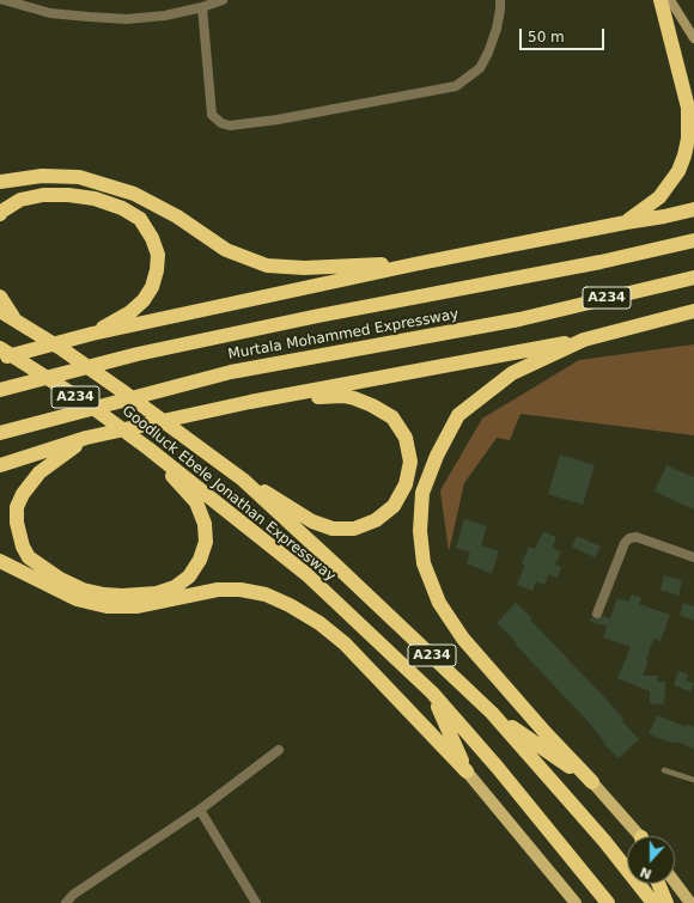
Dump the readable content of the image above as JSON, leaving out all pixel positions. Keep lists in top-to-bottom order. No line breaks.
{"streets":{"highway":["A234","Murtala Mohammed Expressway","Goodluck Ebele Jonathan Expressway"]},"crossings":[["A234","Goodluck Ebele Jonathan Expressway"]],"scale_bar":"50 m","north":"bottom"}
